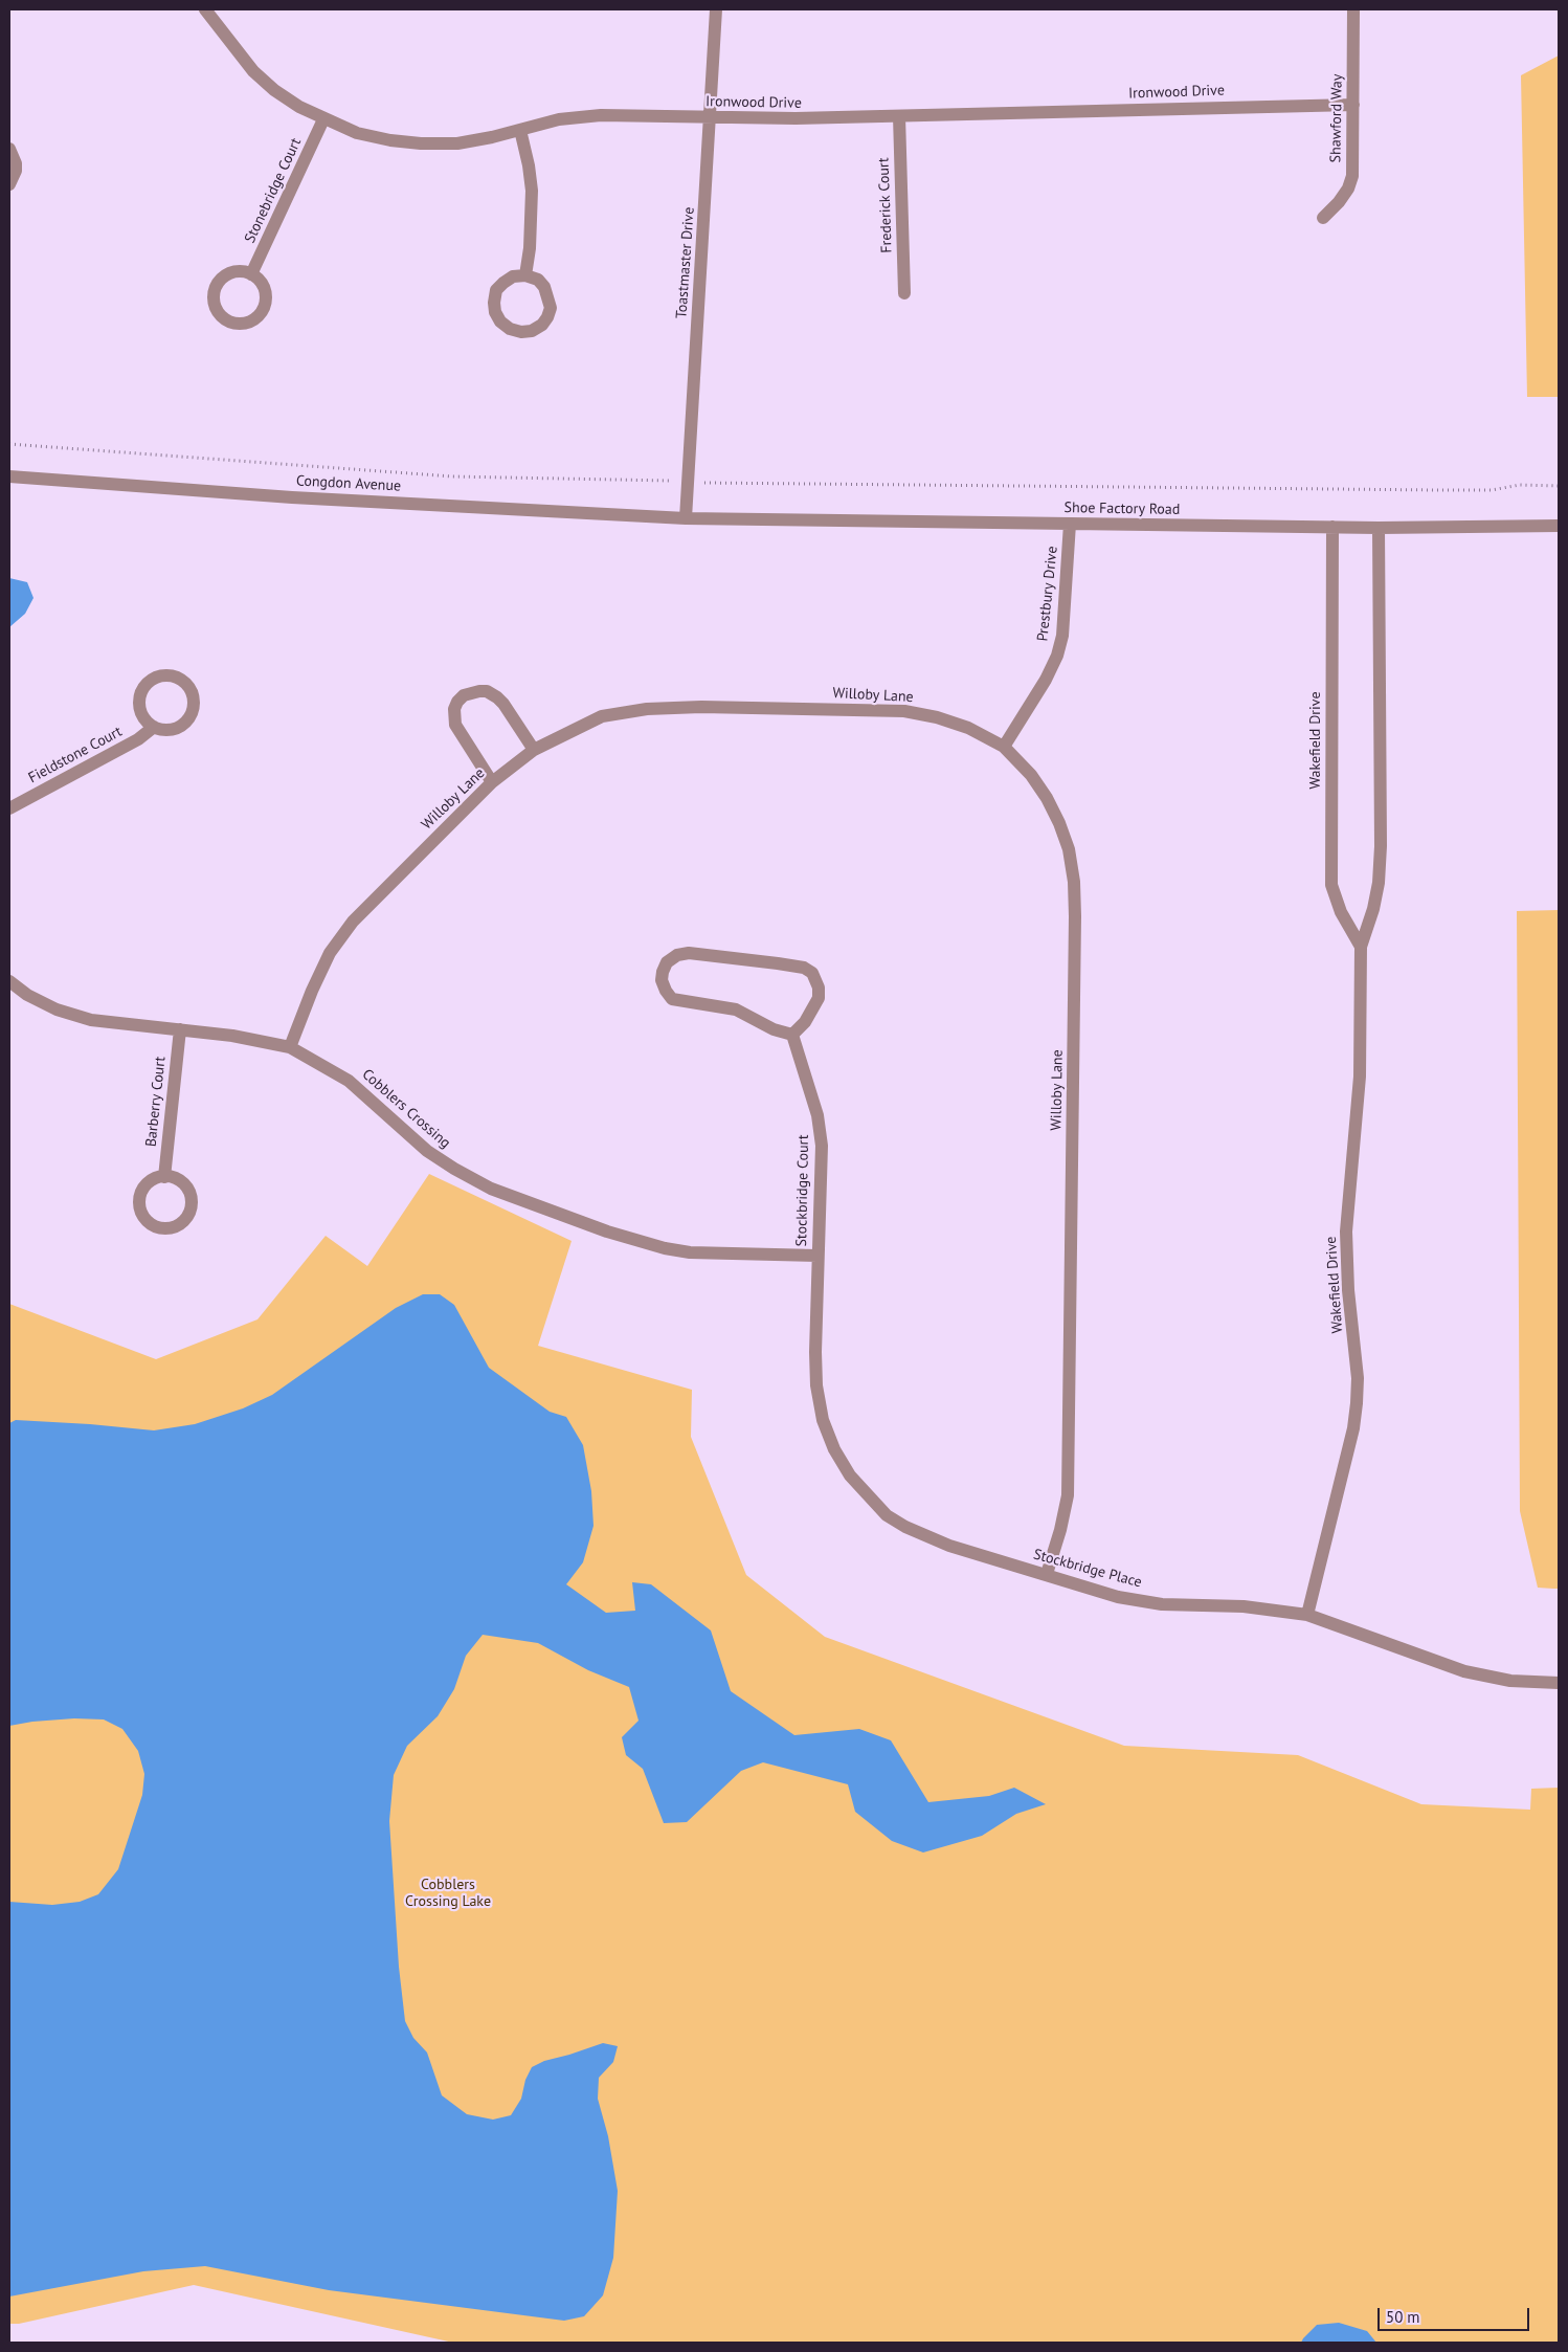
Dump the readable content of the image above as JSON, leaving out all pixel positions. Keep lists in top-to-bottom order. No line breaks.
{"streets":{"street":["Ironwood Drive","Shawford Way","Stonebridge Court","Frederick Court","Toastmaster Drive","Congdon Avenue","Shoe Factory Road","Prestbury Drive","Willoby Lane","Wakefield Drive","Fieldstone Court","Barberry Court","Cobblers Crossing","Stockbridge Court","Stockbridge Place"]},"crossings":[["Ironwood Drive","Shawford Way"],["Ironwood Drive","Stonebridge Court"],["Ironwood Drive","Frederick Court"],["Ironwood Drive","Toastmaster Drive"],["Toastmaster Drive","Congdon Avenue"],["Toastmaster Drive","Shoe Factory Road"],["Congdon Avenue","Shoe Factory Road"],["Shoe Factory Road","Prestbury Drive"],["Shoe Factory Road","Wakefield Drive"],["Prestbury Drive","Willoby Lane"],["Willoby Lane","Cobblers Crossing"],["Willoby Lane","Stockbridge Place"],["Wakefield Drive","Stockbridge Place"],["Barberry Court","Cobblers Crossing"],["Cobblers Crossing","Stockbridge Court"],["Cobblers Crossing","Stockbridge Place"],["Stockbridge Court","Stockbridge Place"]],"parks":["Cobblers Crossing Lake"],"scale_bar":"50 m"}
